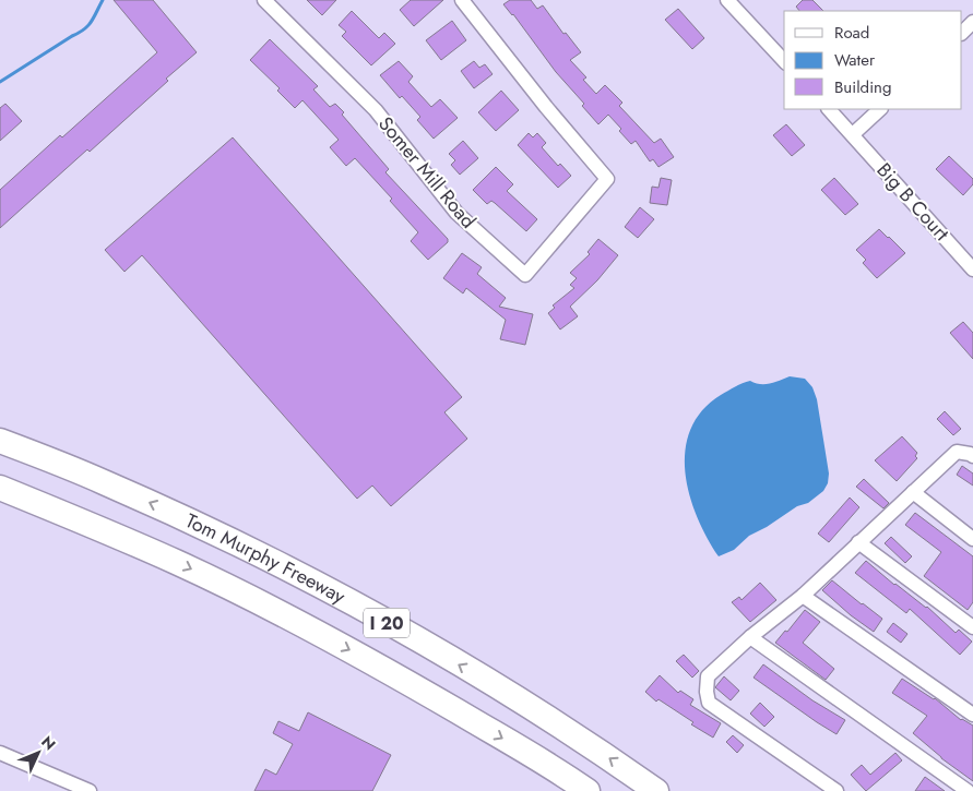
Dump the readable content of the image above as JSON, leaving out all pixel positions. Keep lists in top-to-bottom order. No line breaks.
{"streets":{"highway":["Tom Murphy Freeway","I 20"],"street":["Somer Mill Road","Big B Court"]},"legend":["Road","Water","Building"],"north":"top right"}
